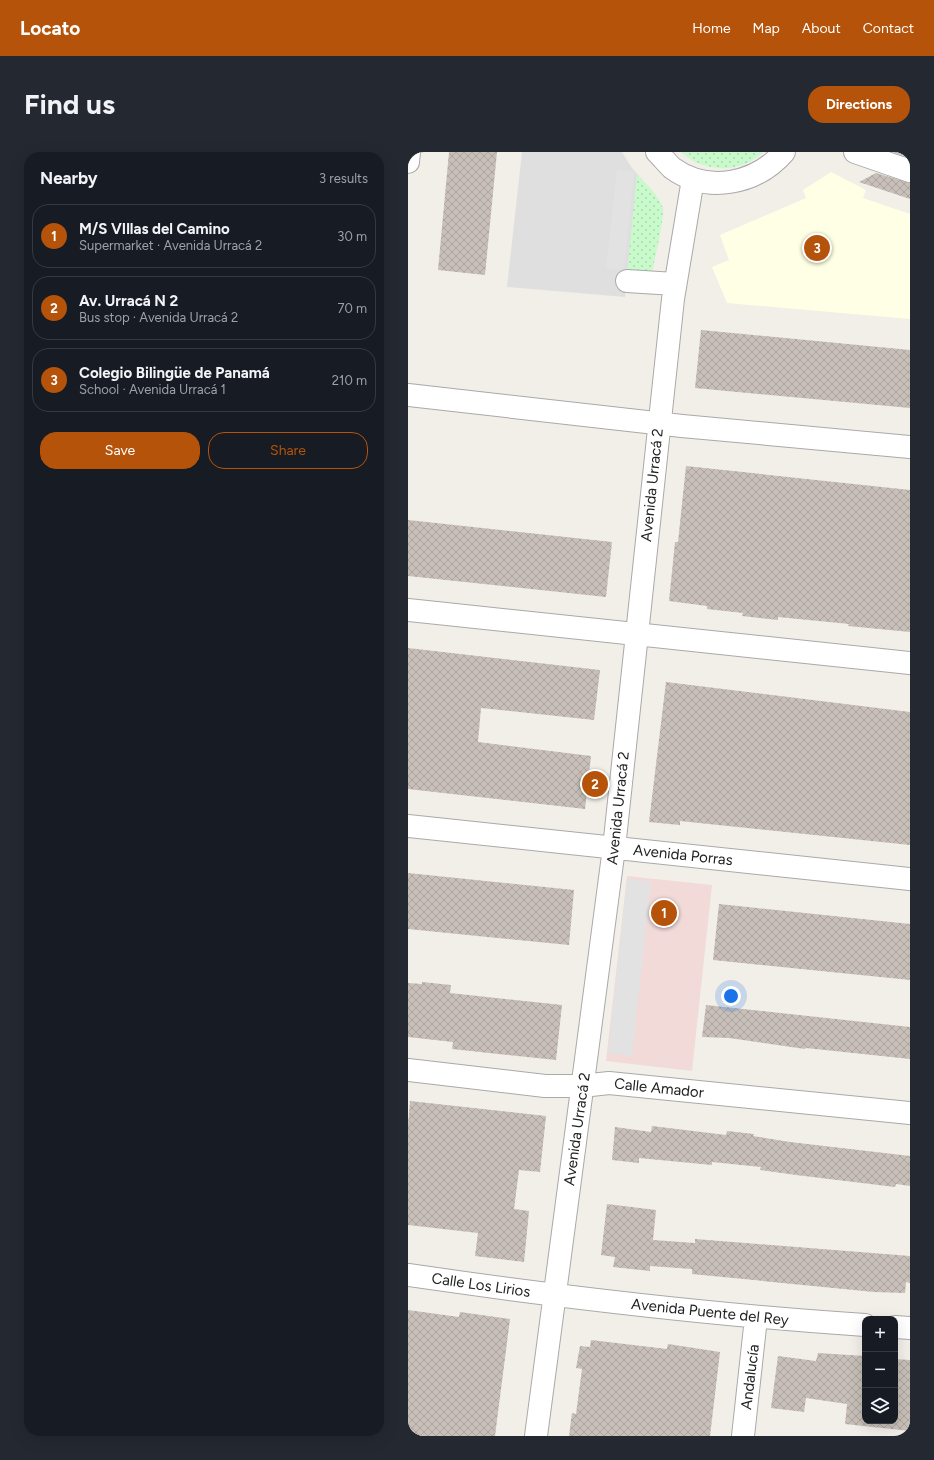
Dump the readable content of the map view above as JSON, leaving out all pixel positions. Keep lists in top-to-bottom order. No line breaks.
{"streets":{"street":["Avenida Urracá 2","Avenida Porras","Calle Amador","Calle Los Lirios","Avenida Puente del Rey","Andalucía"]},"crossings":[["Avenida Urracá 2","Avenida Porras"],["Avenida Urracá 2","Calle Amador"],["Avenida Urracá 2","Calle Los Lirios"],["Avenida Urracá 2","Avenida Puente del Rey"],["Calle Los Lirios","Avenida Puente del Rey"],["Avenida Puente del Rey","Andalucía"]],"page":{"header":"Locato","nav":["Home","Map","About","Contact"],"buttons":["Directions",["Save","Share"]],"title":"Find us","heading":["Nearby","3 results"],"list":[{"mark":"1","name":"M/S VIllas del Camino","note":"Supermarket · Avenida Urracá 2","value":"30 m"},{"mark":"2","name":"Av. Urracá N 2","note":"Bus stop · Avenida Urracá 2","value":"70 m"},{"mark":"3","name":"Colegio Bilingüe de Panamá","note":"School · Avenida Urracá 1","value":"210 m"}],"pins":["3","2","1"],"map_buttons":["+","−"]}}
